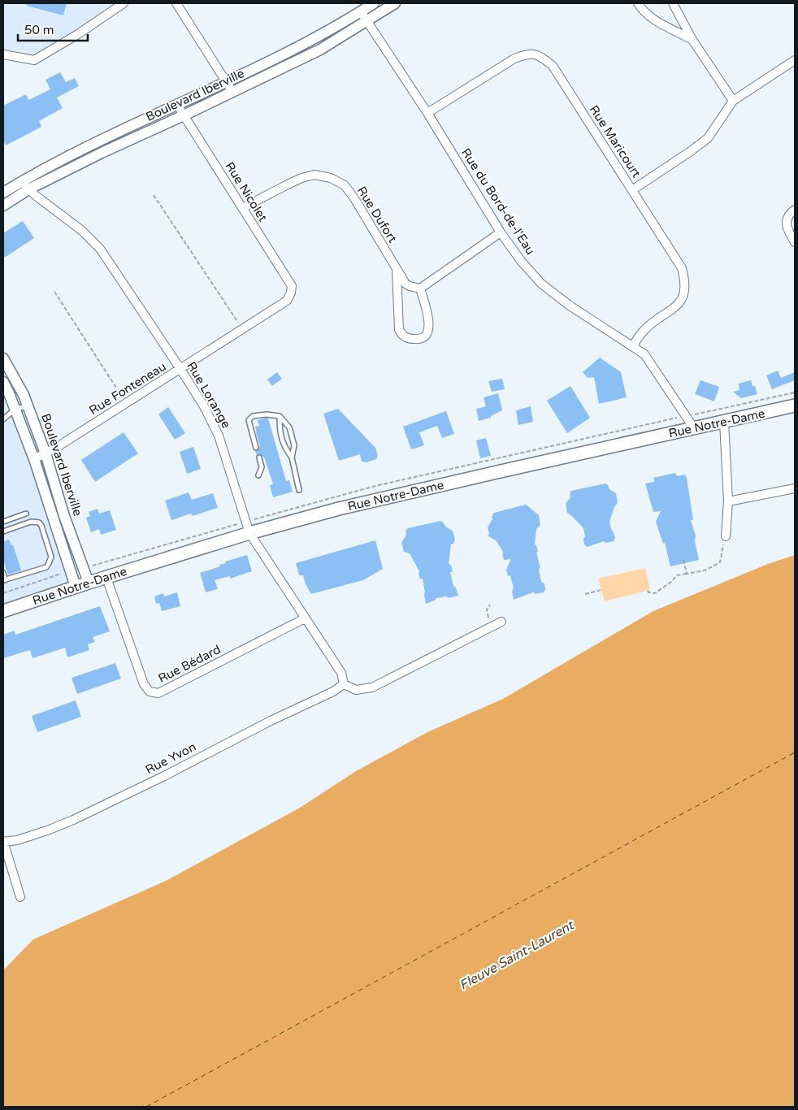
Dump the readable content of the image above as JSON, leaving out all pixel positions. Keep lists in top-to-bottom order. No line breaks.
{"streets":{"main road":["Rue Notre-Dame"],"street":["Boulevard Iberville","Rue Maricourt","Rue Nicolet","Rue du Bord-de-l'Eau","Rue Dufort","Rue Fonteneau","Rue Lorange","Rue Bédard","Rue Yvon"]},"crossings":[["Boulevard Iberville","Rue Nicolet"],["Boulevard Iberville","Rue du Bord-de-l'Eau"],["Boulevard Iberville","Rue Fonteneau"],["Boulevard Iberville","Rue Lorange"],["Boulevard Iberville","Rue Notre-Dame"],["Rue Maricourt","Rue du Bord-de-l'Eau"],["Rue Nicolet","Rue Dufort"],["Rue Nicolet","Rue Fonteneau"],["Rue du Bord-de-l'Eau","Rue Notre-Dame"],["Rue Fonteneau","Rue Lorange"],["Rue Lorange","Rue Notre-Dame"],["Rue Lorange","Rue Bédard"],["Rue Lorange","Rue Yvon"],["Rue Notre-Dame","Rue Bédard"]],"water":["Fleuve Saint-Laurent"],"scale_bar":"50 m"}
